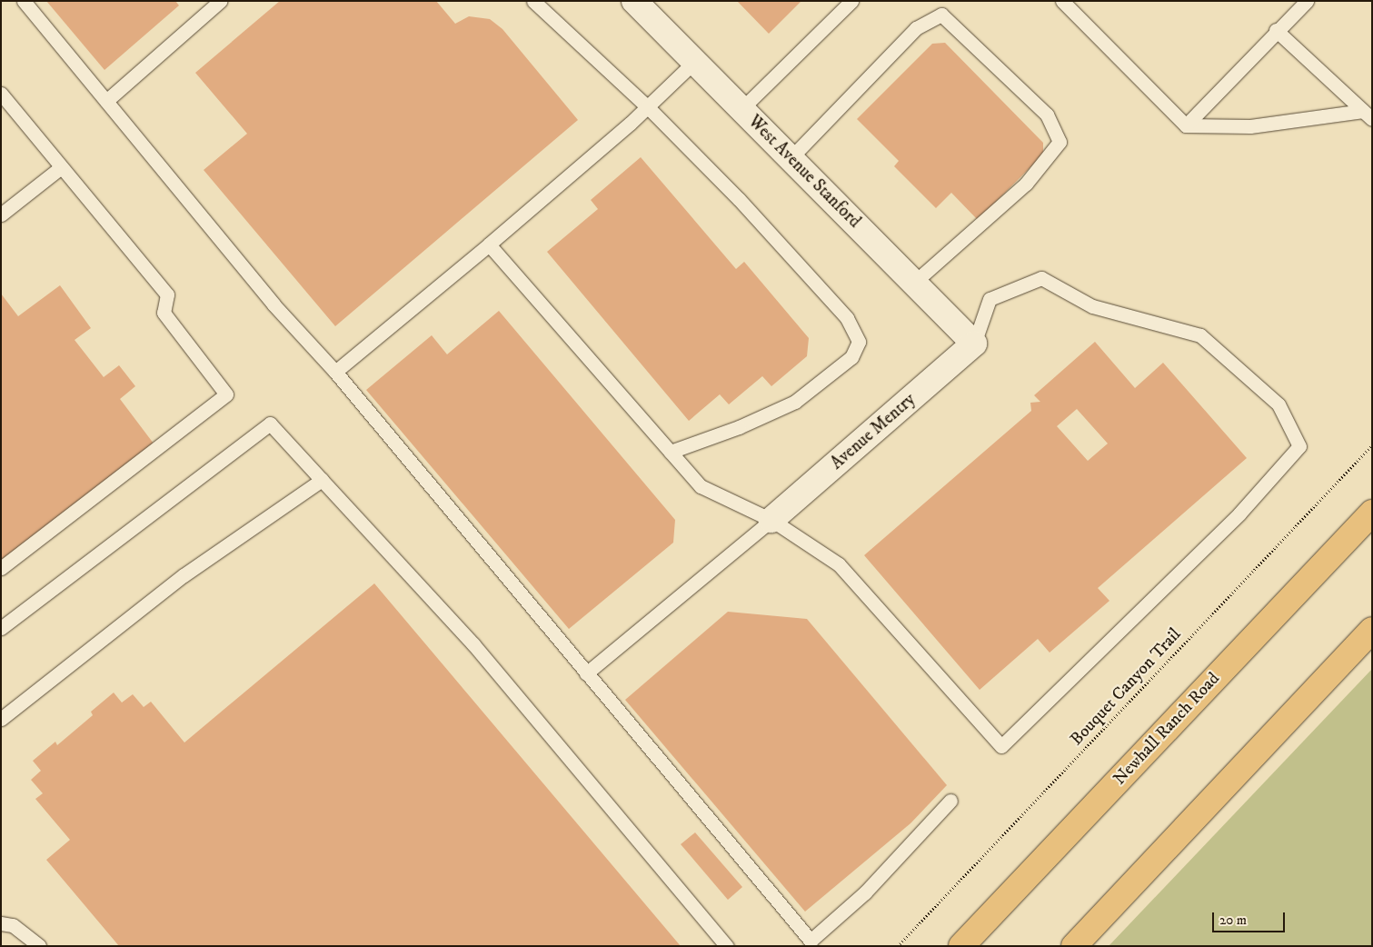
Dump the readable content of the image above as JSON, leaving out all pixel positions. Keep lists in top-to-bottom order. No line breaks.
{"streets":{"main road":["Newhall Ranch Road"],"street":["West Avenue Stanford","Avenue Mentry"],"path":["Bouquet Canyon Trail"]},"crossings":[["West Avenue Stanford","Avenue Mentry"]],"scale_bar":"20 m"}
